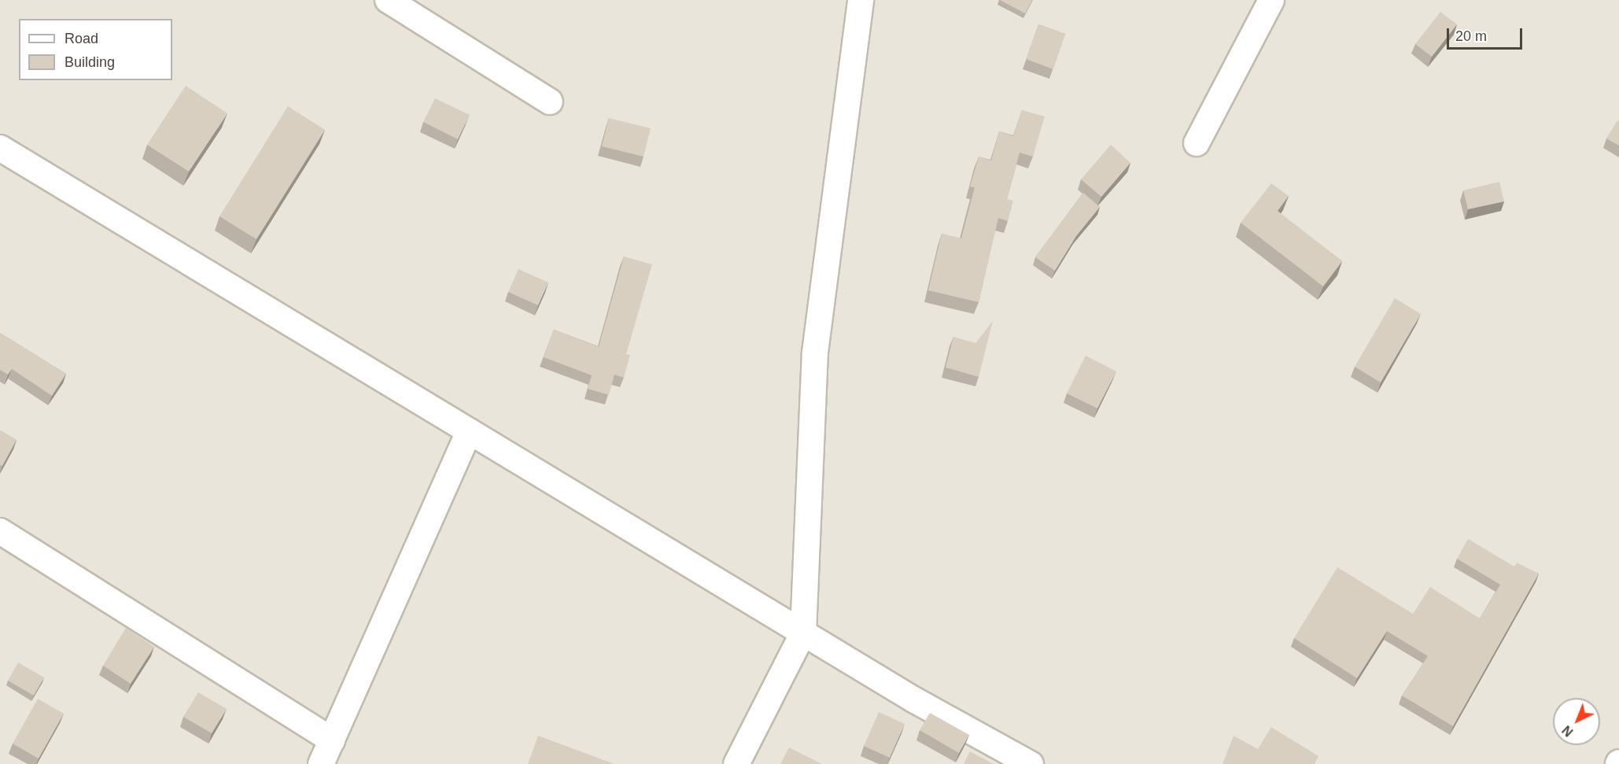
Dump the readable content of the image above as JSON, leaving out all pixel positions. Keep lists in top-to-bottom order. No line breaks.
{"legend":["Road","Building"],"scale_bar":"20 m","north":"bottom left"}
